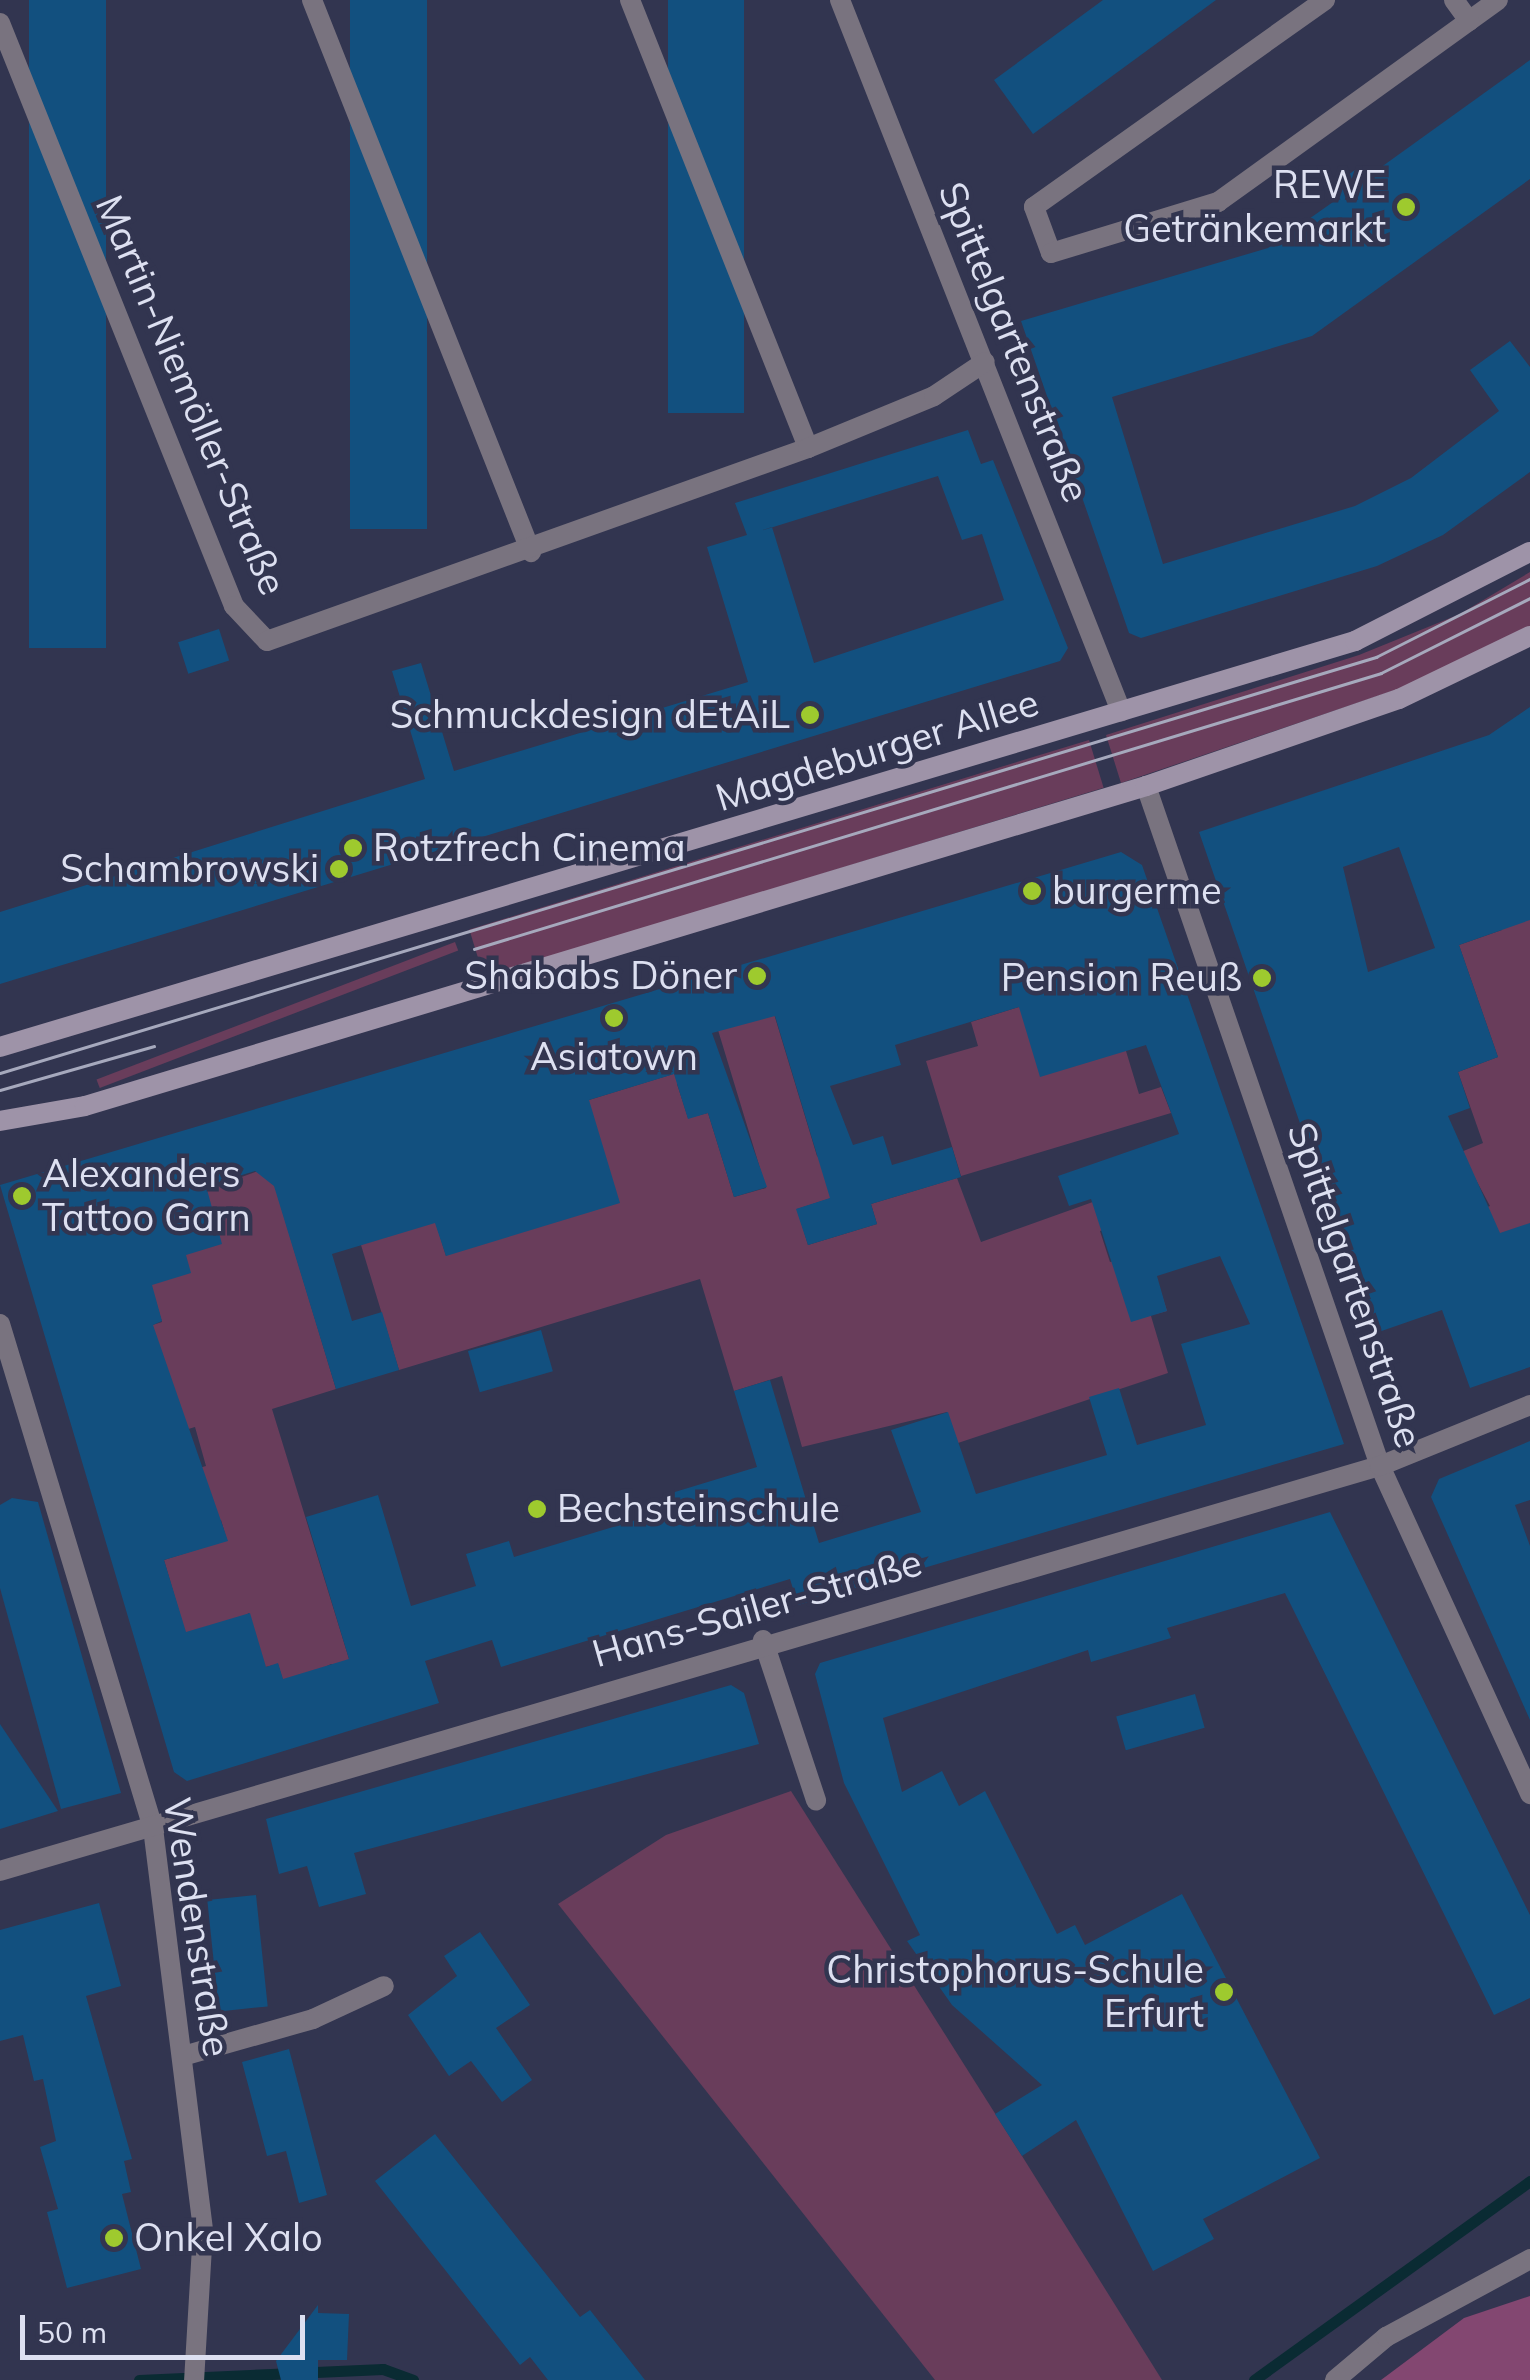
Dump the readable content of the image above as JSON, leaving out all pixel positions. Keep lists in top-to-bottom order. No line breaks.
{"streets":{"main road":["Magdeburger Allee"],"street":["Spittelgartenstraße","Martin-Niemöller-Straße","Hans-Sailer-Straße","Wendenstraße"]},"crossings":[["Spittelgartenstraße","Martin-Niemöller-Straße"],["Spittelgartenstraße","Magdeburger Allee"],["Spittelgartenstraße","Hans-Sailer-Straße"],["Hans-Sailer-Straße","Wendenstraße"]],"places":["REWE Getränkemarkt","Schmuckdesign dEtAiL","Rotzfrech Cinema","Schambrowski","burgerme","Shababs Döner","Pension Reuß","Asiatown","Alexanders Tattoo Garn","Bechsteinschule","Christophorus-Schule Erfurt","Onkel Xalo"],"scale_bar":"50 m"}
